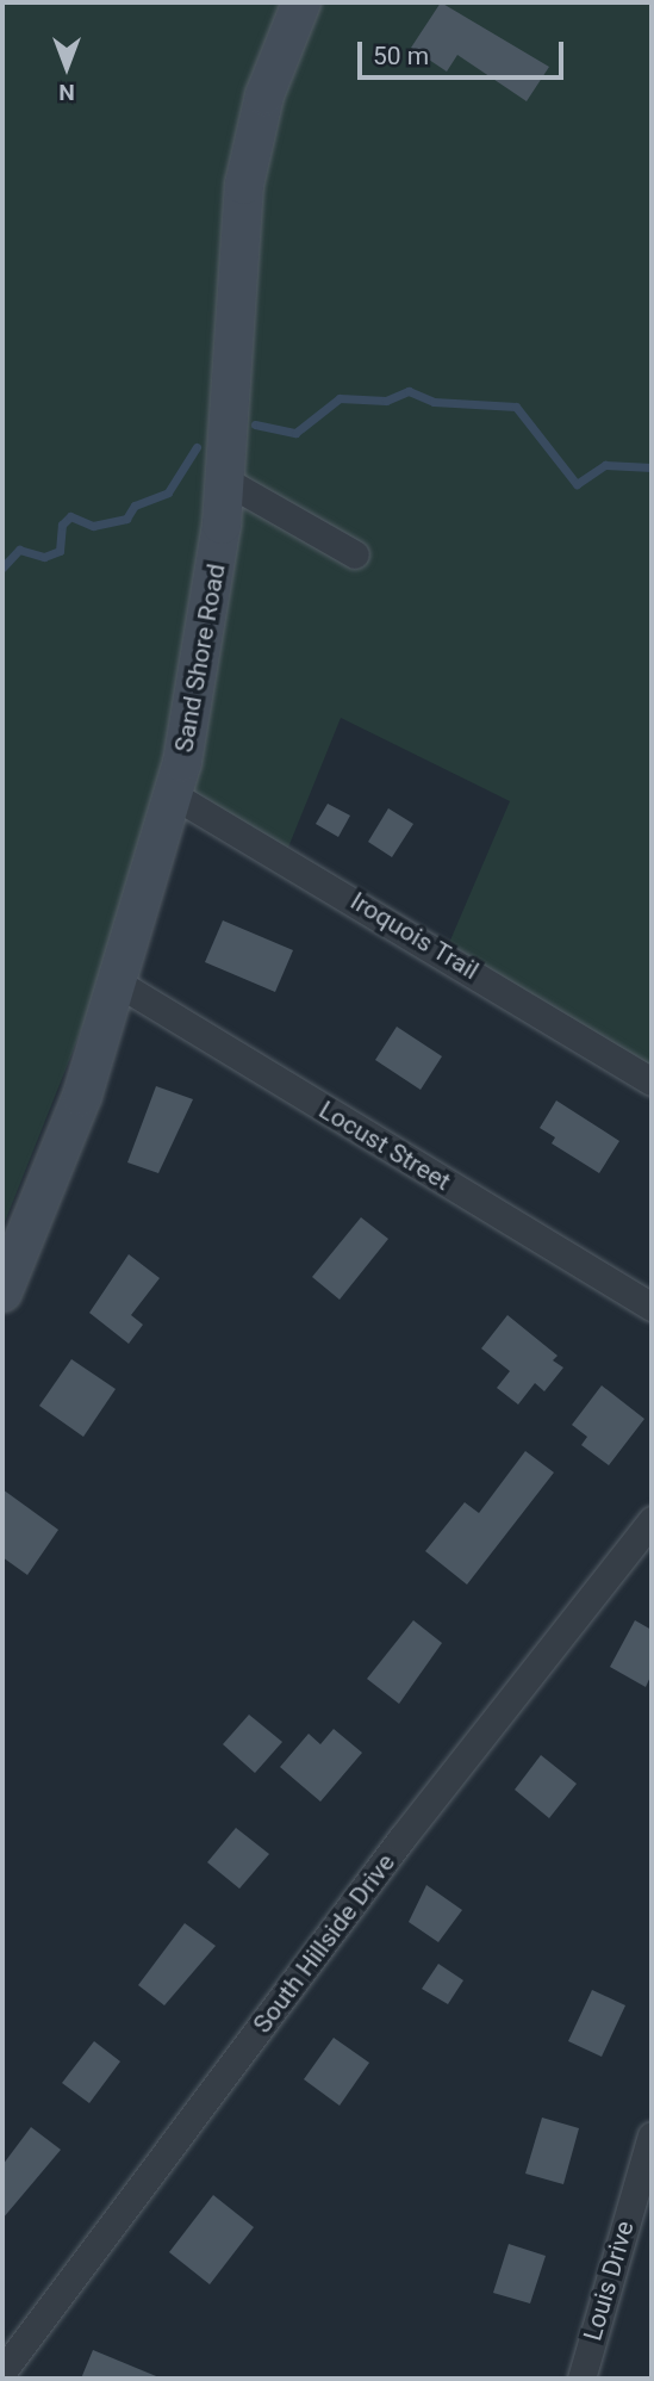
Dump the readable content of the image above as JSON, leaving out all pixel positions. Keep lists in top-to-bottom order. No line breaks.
{"streets":{"street":["Sand Shore Road","Iroquois Trail","Locust Street","South Hillside Drive","Louis Drive"]},"crossings":[["Sand Shore Road","Iroquois Trail"],["Sand Shore Road","Locust Street"]],"scale_bar":"50 m","north":"bottom"}
